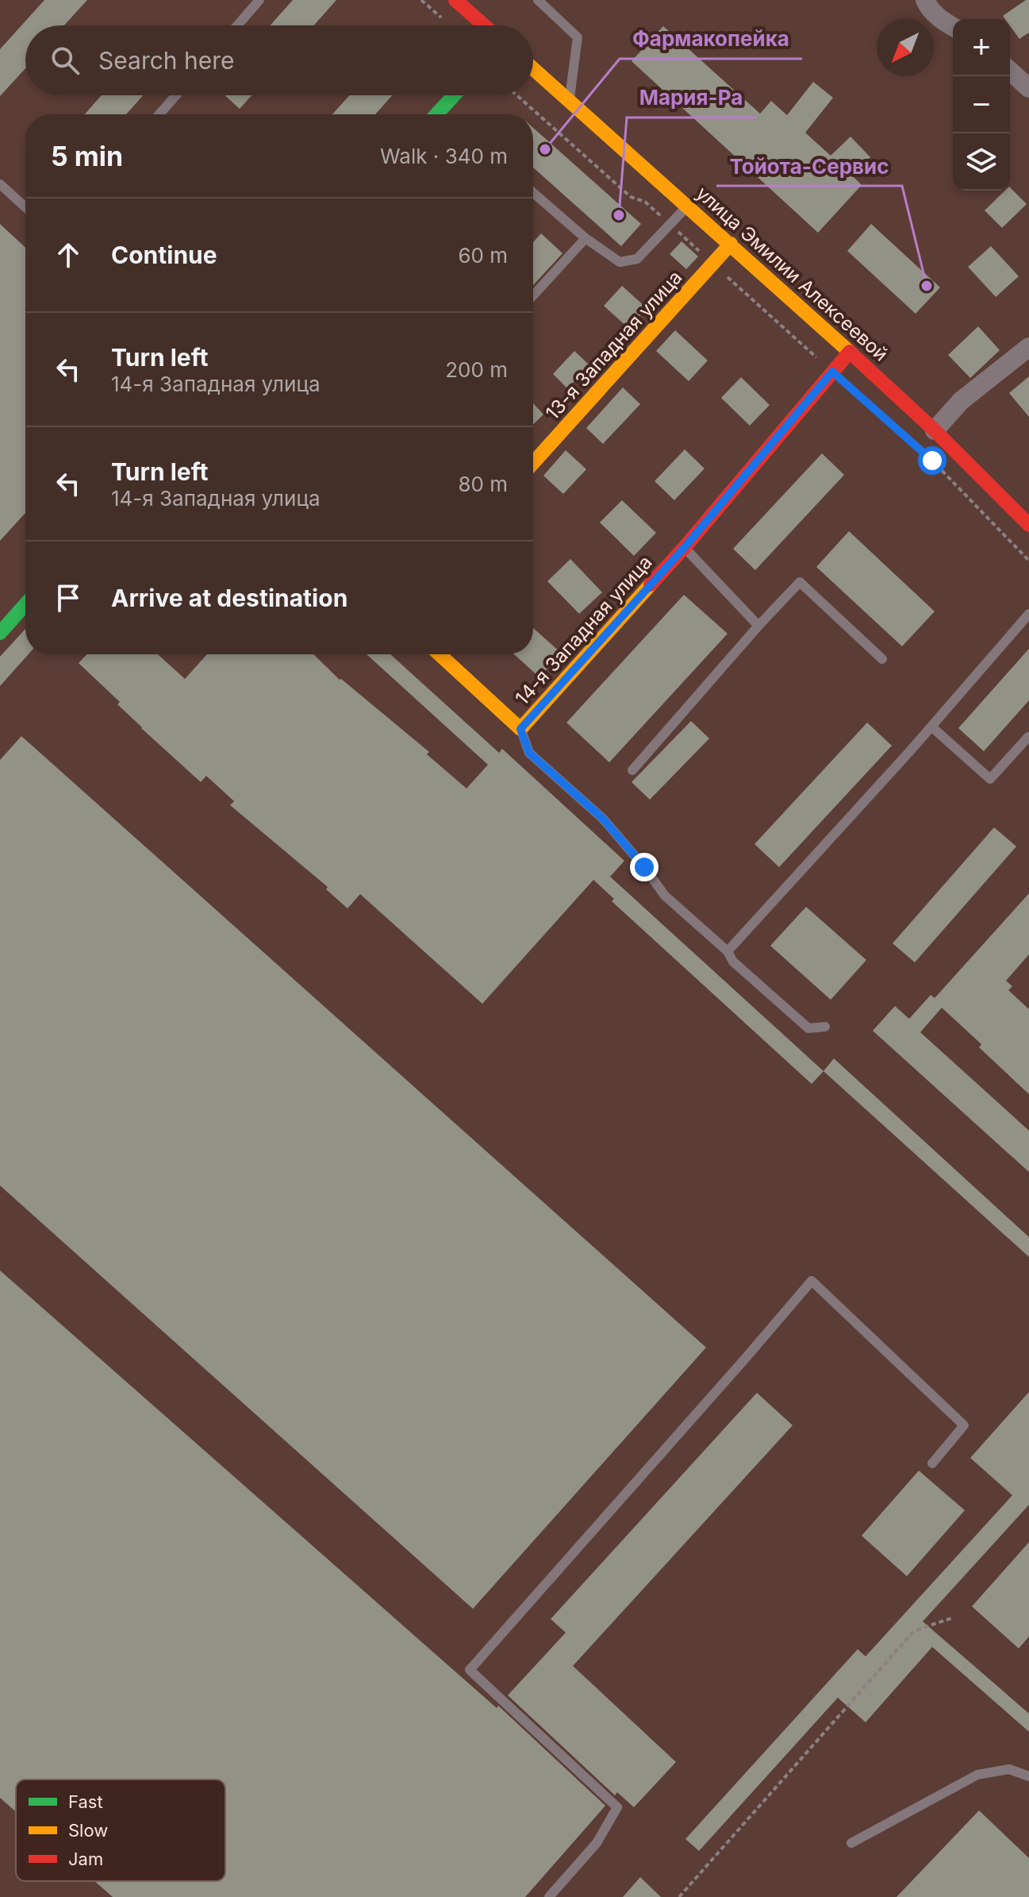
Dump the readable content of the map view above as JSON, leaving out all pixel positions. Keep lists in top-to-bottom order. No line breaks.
{"streets":{"street":["улица Эмилии Алексеевой","13-я Западная улица","14-я Западная улица"]},"crossings":[["улица Эмилии Алексеевой","13-я Западная улица"],["улица Эмилии Алексеевой","14-я Западная улица"]],"places":["Фармакопейка","Мария-Ра","Тойота-Сервис"],"legend":["Fast","Slow","Jam"],"north":"bottom left","page":{"map_buttons":["+","−"],"search":"Search here","heading":["5 min","Walk · 340 m"],"list":[["Continue","60 m"],["Turn left","14-я Западная улица","200 m"],["Turn left","14-я Западная улица","80 m"],"Arrive at destination"]}}
